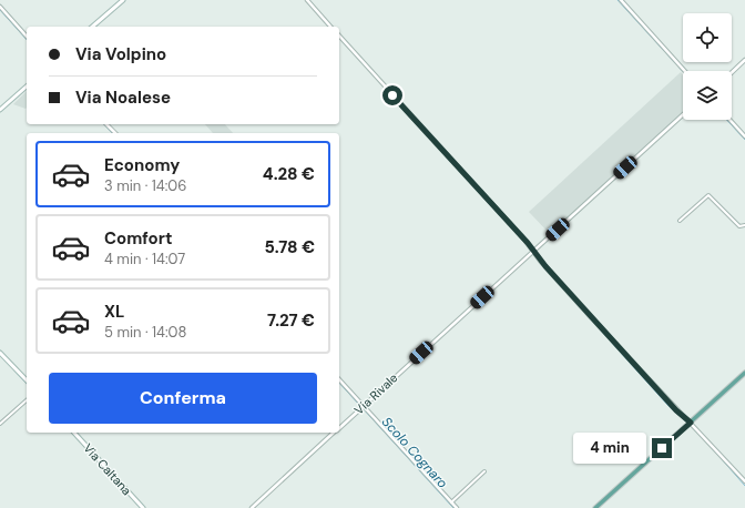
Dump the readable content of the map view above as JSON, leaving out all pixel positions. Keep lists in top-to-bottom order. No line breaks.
{"streets":{"main road":["Via Caltana"],"street":["Via Rivale"]},"water":["Scolo Cognaro"],"page":{"banner":["Via Volpino","Via Noalese"],"list":[{"name":"Economy","note":"3 min · 14:06","value":"4.28 €"},{"name":"Comfort","note":"4 min · 14:07","value":"5.78 €"},{"name":"XL","note":"5 min · 14:08","value":"7.27 €"}],"buttons":"Conferma","bubble":"4 min"}}
